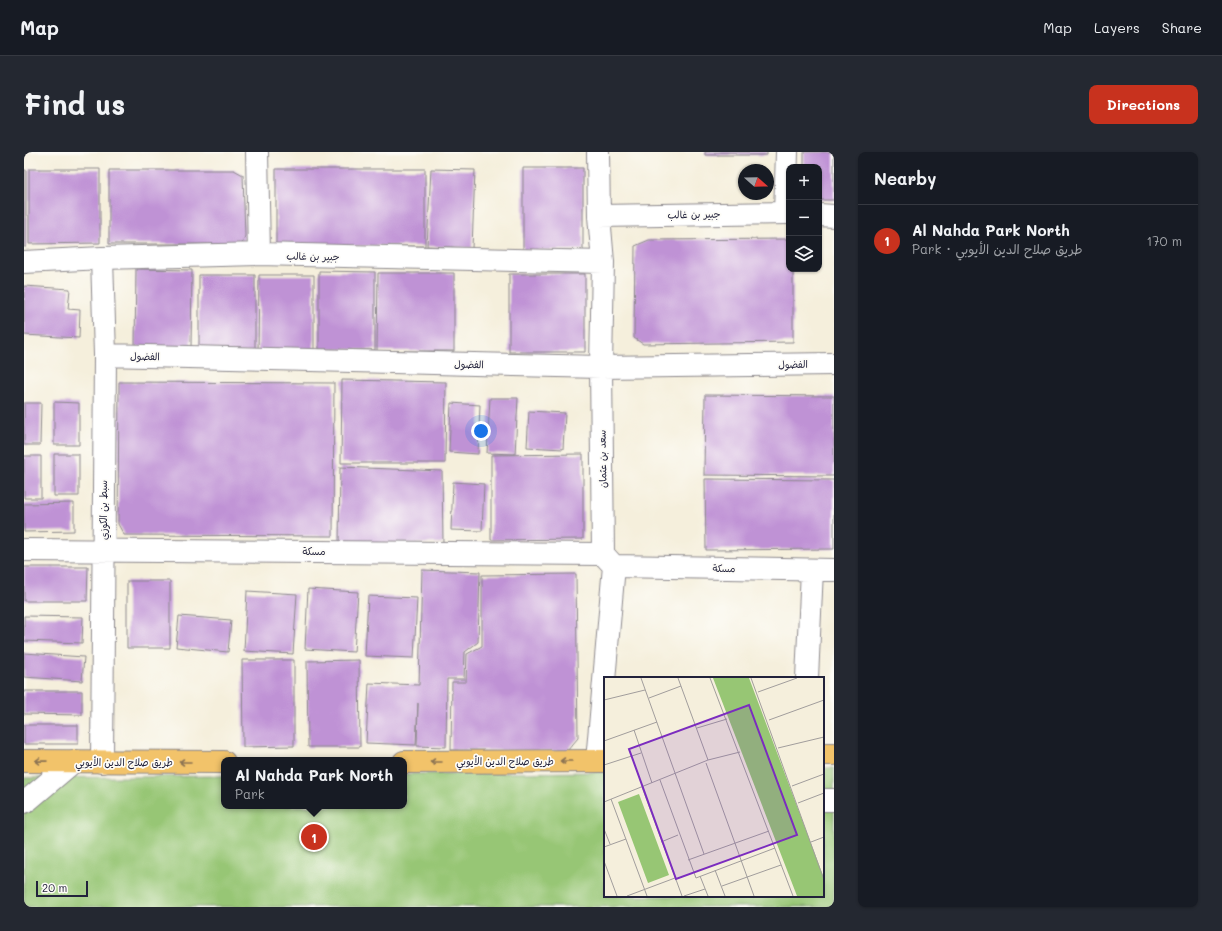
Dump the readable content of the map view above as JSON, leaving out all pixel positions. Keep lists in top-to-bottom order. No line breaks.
{"streets":{"main road":["طريق صلاح الدين الأيوبي"],"street":["جبير بن غالب","الفضول","سعد بن عثمان","سبط بن الكوزي","مسكة"]},"crossings":[["جبير بن غالب","سعد بن عثمان"],["جبير بن غالب","سبط بن الكوزي"],["الفضول","سعد بن عثمان"],["الفضول","سبط بن الكوزي"],["سعد بن عثمان","مسكة"],["سعد بن عثمان","طريق صلاح الدين الأيوبي"],["سبط بن الكوزي","مسكة"],["سبط بن الكوزي","طريق صلاح الدين الأيوبي"]],"one_way":["طريق صلاح الدين الأيوبي"],"scale_bar":"20 m","north":"right","page":{"header":"Map","nav":["Map","Layers","Share"],"buttons":"Directions","title":"Find us","heading":"Nearby","map_buttons":["+","−"],"list":[{"mark":"1","name":"Al Nahda Park North","note":"Park · طريق صلاح الدين الأيوبي","value":"170 m"}],"popup":["Al Nahda Park North","Park"],"pins":"1","scale":"20 m"}}
